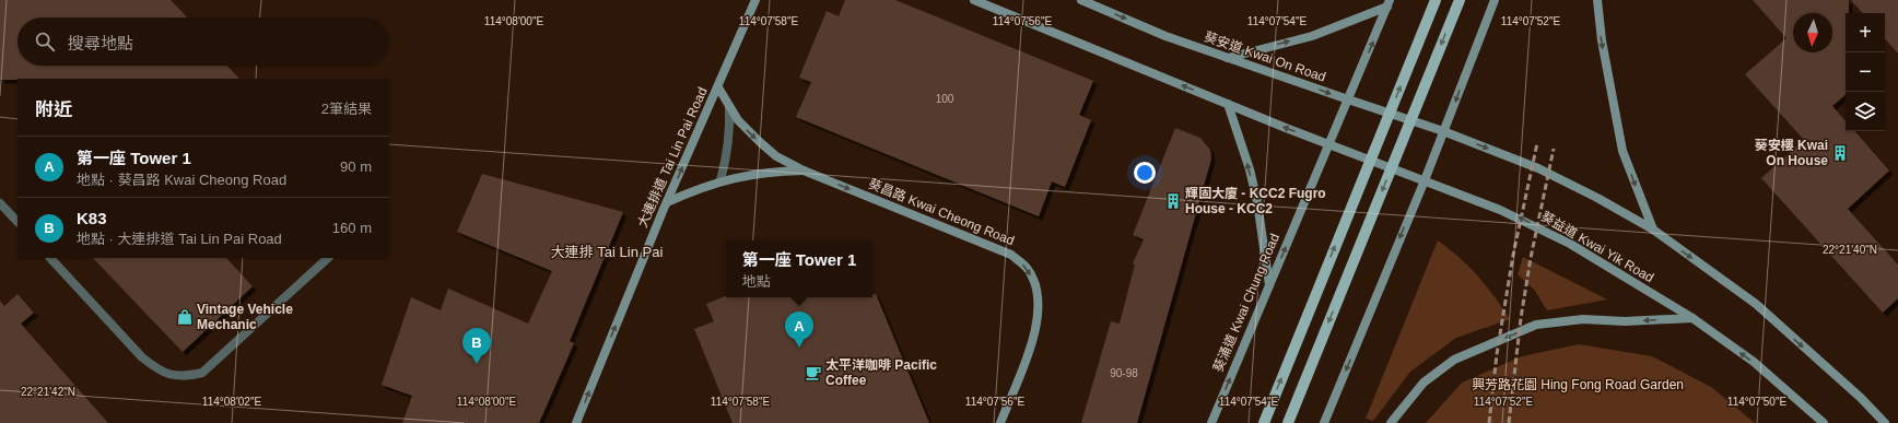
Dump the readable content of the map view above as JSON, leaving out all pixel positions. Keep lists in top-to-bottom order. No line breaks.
{"streets":{"main road":["葵安道 Kwai On Road","大連排道 Tai Lin Pai Road","葵昌路 Kwai Cheong Road","葵益道 Kwai Yik Road","葵涌道 Kwai Chung Road"]},"crossings":[["葵安道 Kwai On Road","葵涌道 Kwai Chung Road"],["大連排道 Tai Lin Pai Road","葵昌路 Kwai Cheong Road"],["葵益道 Kwai Yik Road","葵涌道 Kwai Chung Road"]],"one_way":["大連排道 Tai Lin Pai Road","葵昌路 Kwai Cheong Road"],"districts":["大連排 Tai Lin Pai"],"parks":["興芳路花園 Hing Fong Road Garden"],"places":{"building":["葵安樓 Kwai On House","輝固大廈 - KCC2 Fugro House - KCC2"],"shop":["Vintage Vehicle Mechanic"],"cafe":["太平洋咖啡 Pacific Coffee"]},"house_numbers":["100","90-98"],"north":"bottom","page":{"map_buttons":["+","−"],"search":"搜尋地點","heading":["附近","2筆結果"],"list":[{"mark":"A","name":"第一座 Tower 1","note":"地點 · 葵昌路 Kwai Cheong Road","value":"90 m"},{"mark":"B","name":"K83","note":"地點 · 大連排道 Tai Lin Pai Road","value":"160 m"}],"popup":["第一座 Tower 1","地點"],"pins":["A","B"]},"coordinates":["114°08'00\"E","114°07'58\"E","114°07'56\"E","114°07'54\"E","114°07'52\"E","22°21'40\"N","22°21'42\"N","114°08'02\"E","114°07'50\"E"]}
